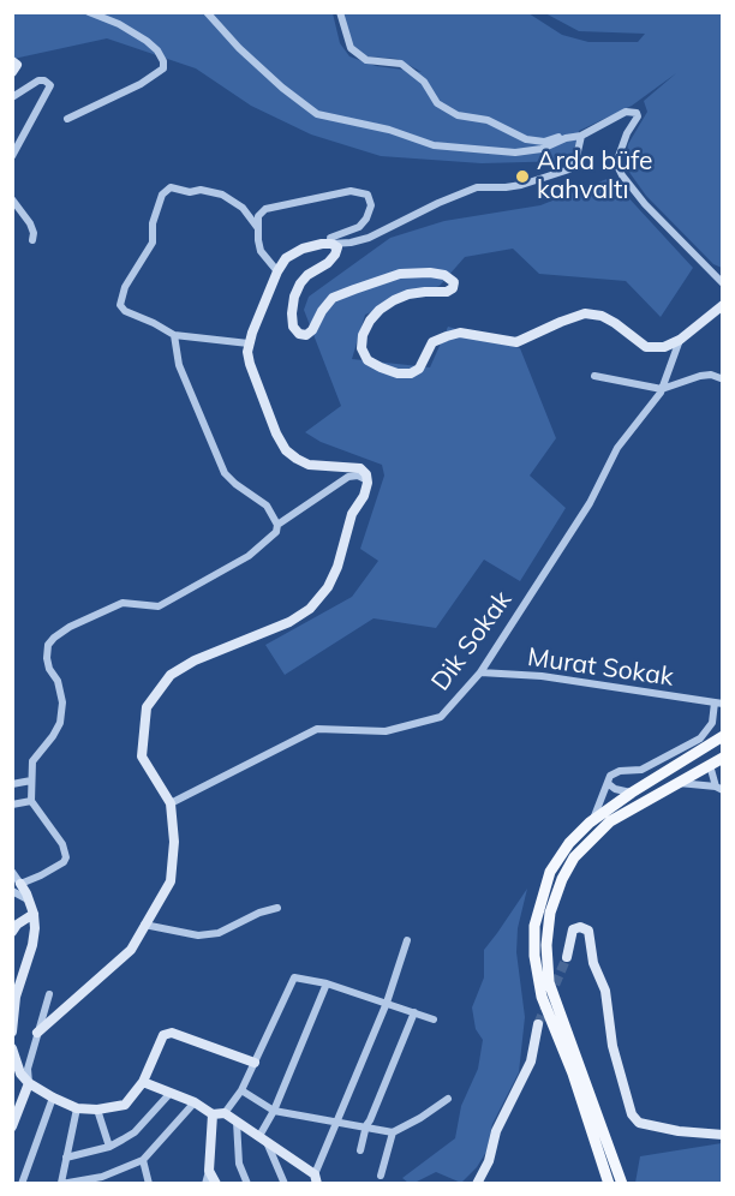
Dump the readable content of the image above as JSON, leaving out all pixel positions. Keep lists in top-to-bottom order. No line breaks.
{"streets":{"street":["Dik Sokak","Murat Sokak"]},"crossings":[["Dik Sokak","Murat Sokak"]],"places":["Arda büfe kahvaltı"]}
